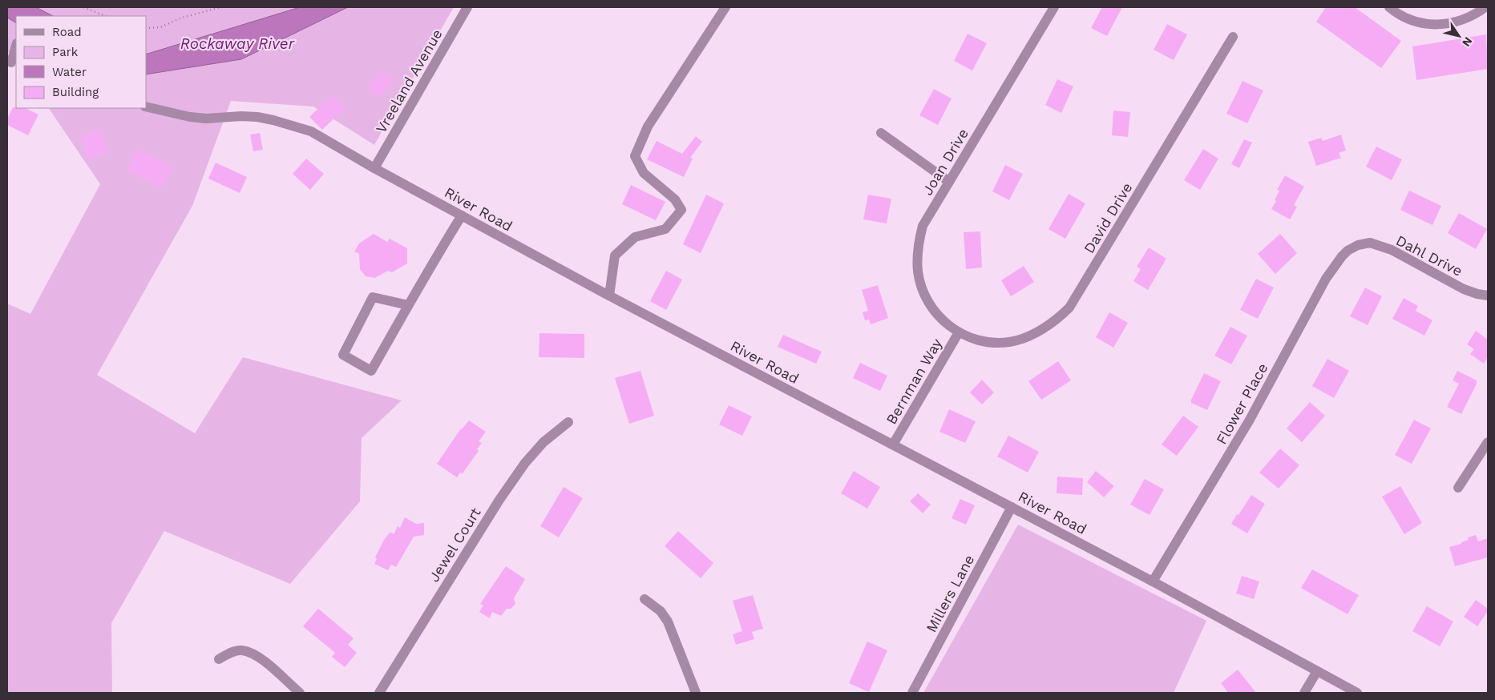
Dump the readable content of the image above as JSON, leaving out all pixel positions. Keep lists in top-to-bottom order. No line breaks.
{"streets":{"street":["Vreeland Avenue","Joan Drive","River Road","David Drive","Dahl Drive","Bernman Way","Flower Place","Jewel Court","Millers Lane"]},"crossings":[["Vreeland Avenue","River Road"],["Joan Drive","David Drive"],["Joan Drive","Bernman Way"],["River Road","Bernman Way"],["River Road","Flower Place"],["River Road","Millers Lane"],["David Drive","Bernman Way"],["Dahl Drive","Flower Place"]],"water":["Rockaway River"],"legend":["Road","Park","Water","Building"],"north":"bottom right"}
